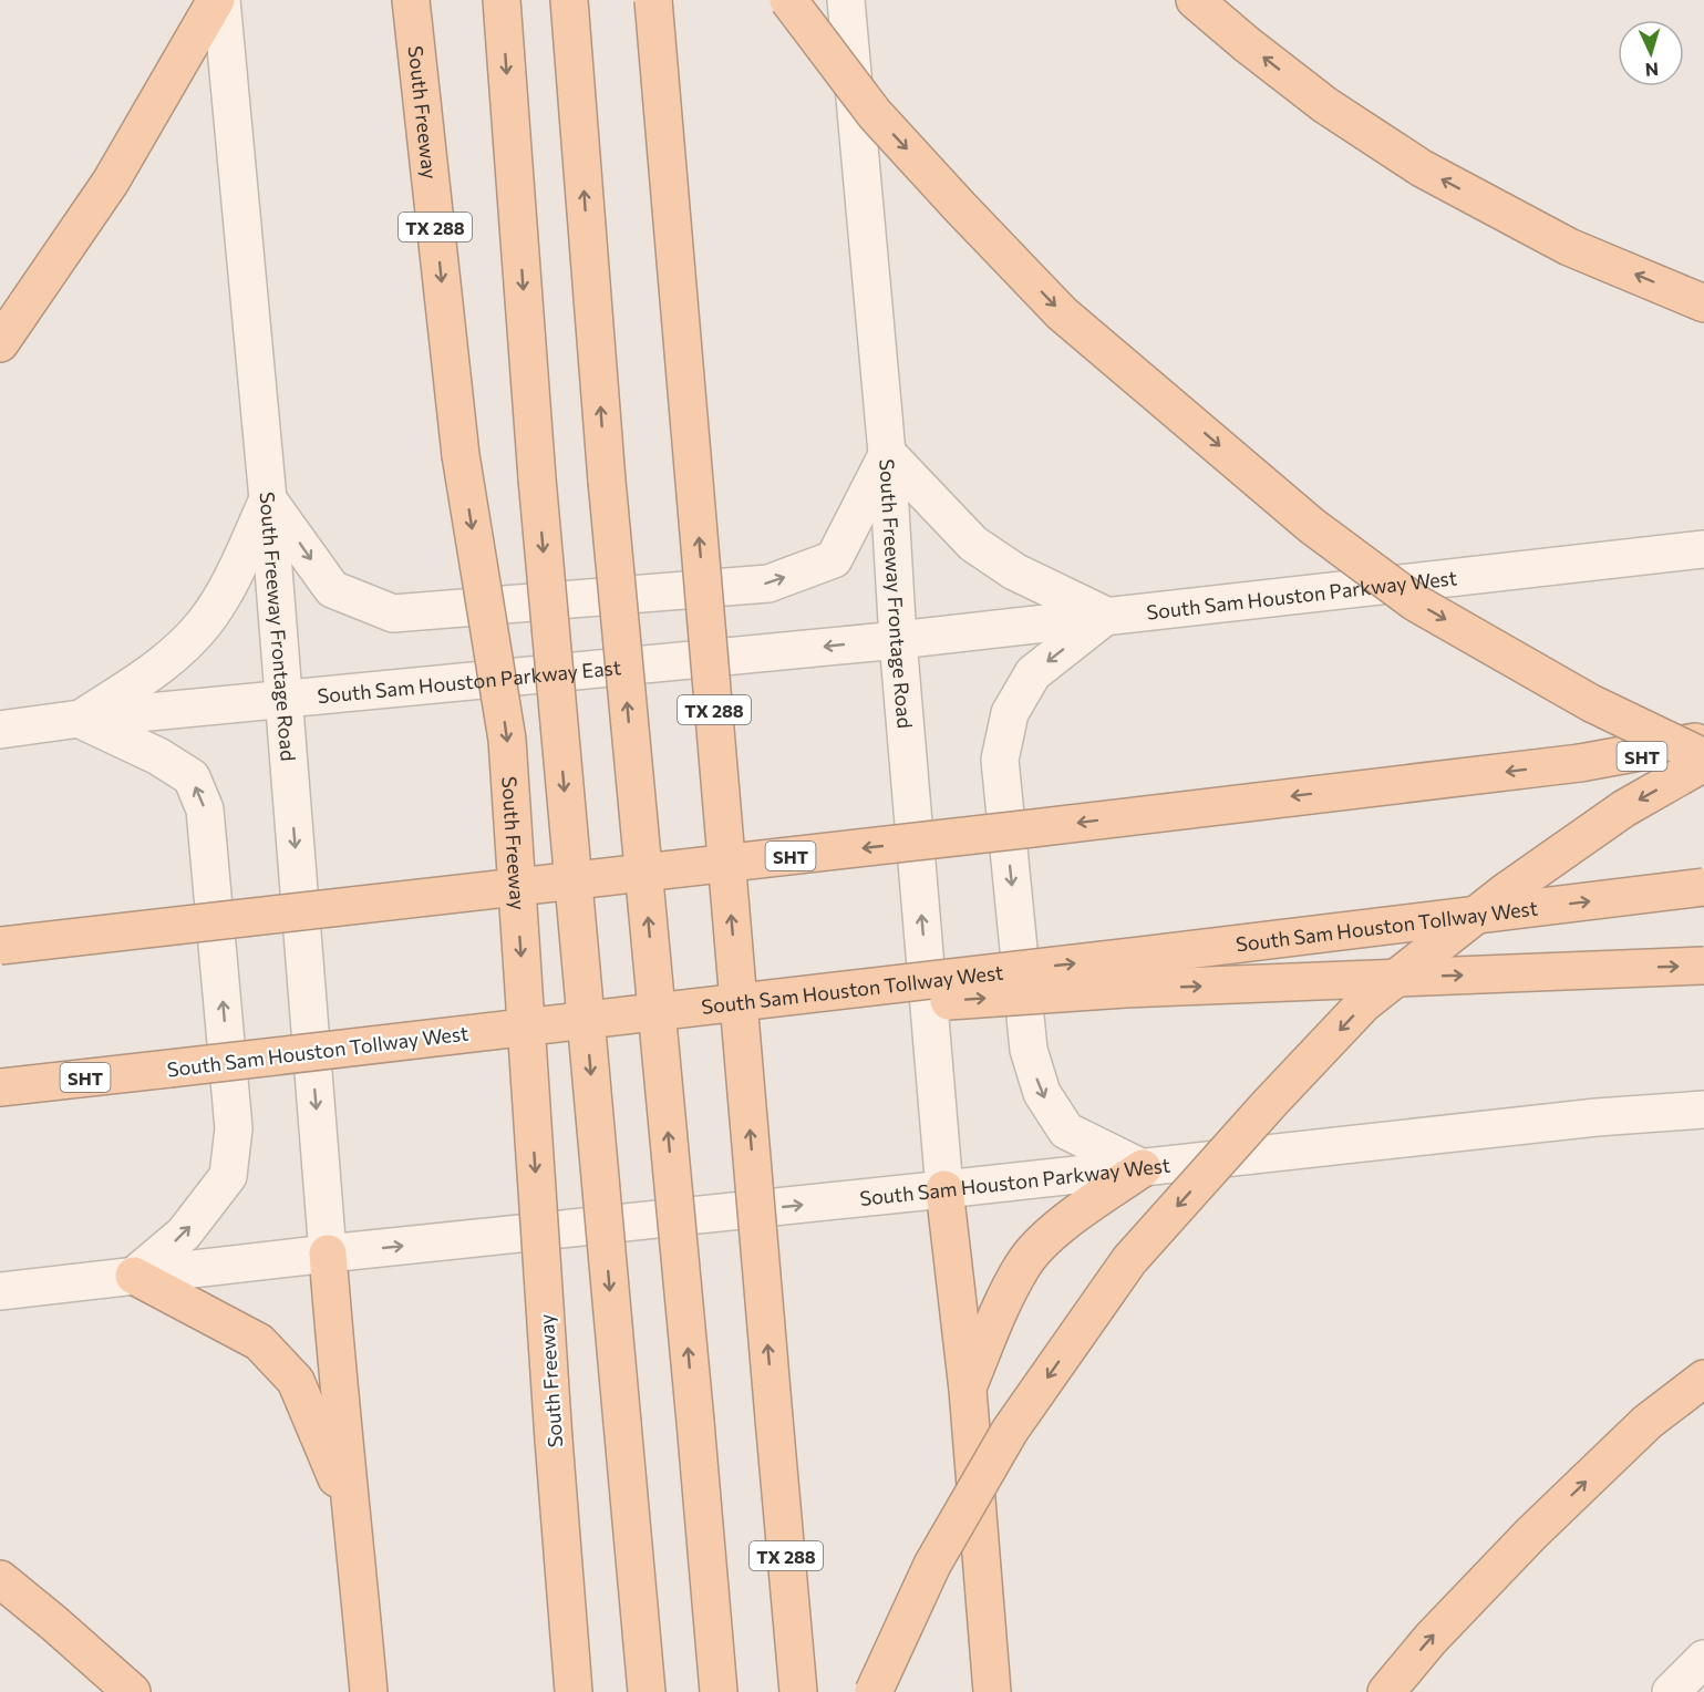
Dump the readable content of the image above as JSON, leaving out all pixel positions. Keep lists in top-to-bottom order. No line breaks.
{"streets":{"highway":["South Freeway","TX 288","SHT","South Sam Houston Tollway West"],"main road":["South Sam Houston Parkway West","South Freeway Frontage Road","South Sam Houston Parkway East"]},"crossings":[["South Sam Houston Parkway West","South Freeway Frontage Road"],["South Sam Houston Parkway West","South Sam Houston Parkway East"],["South Freeway Frontage Road","South Sam Houston Parkway East"]],"one_way":["South Sam Houston Parkway East"],"north":"bottom"}
